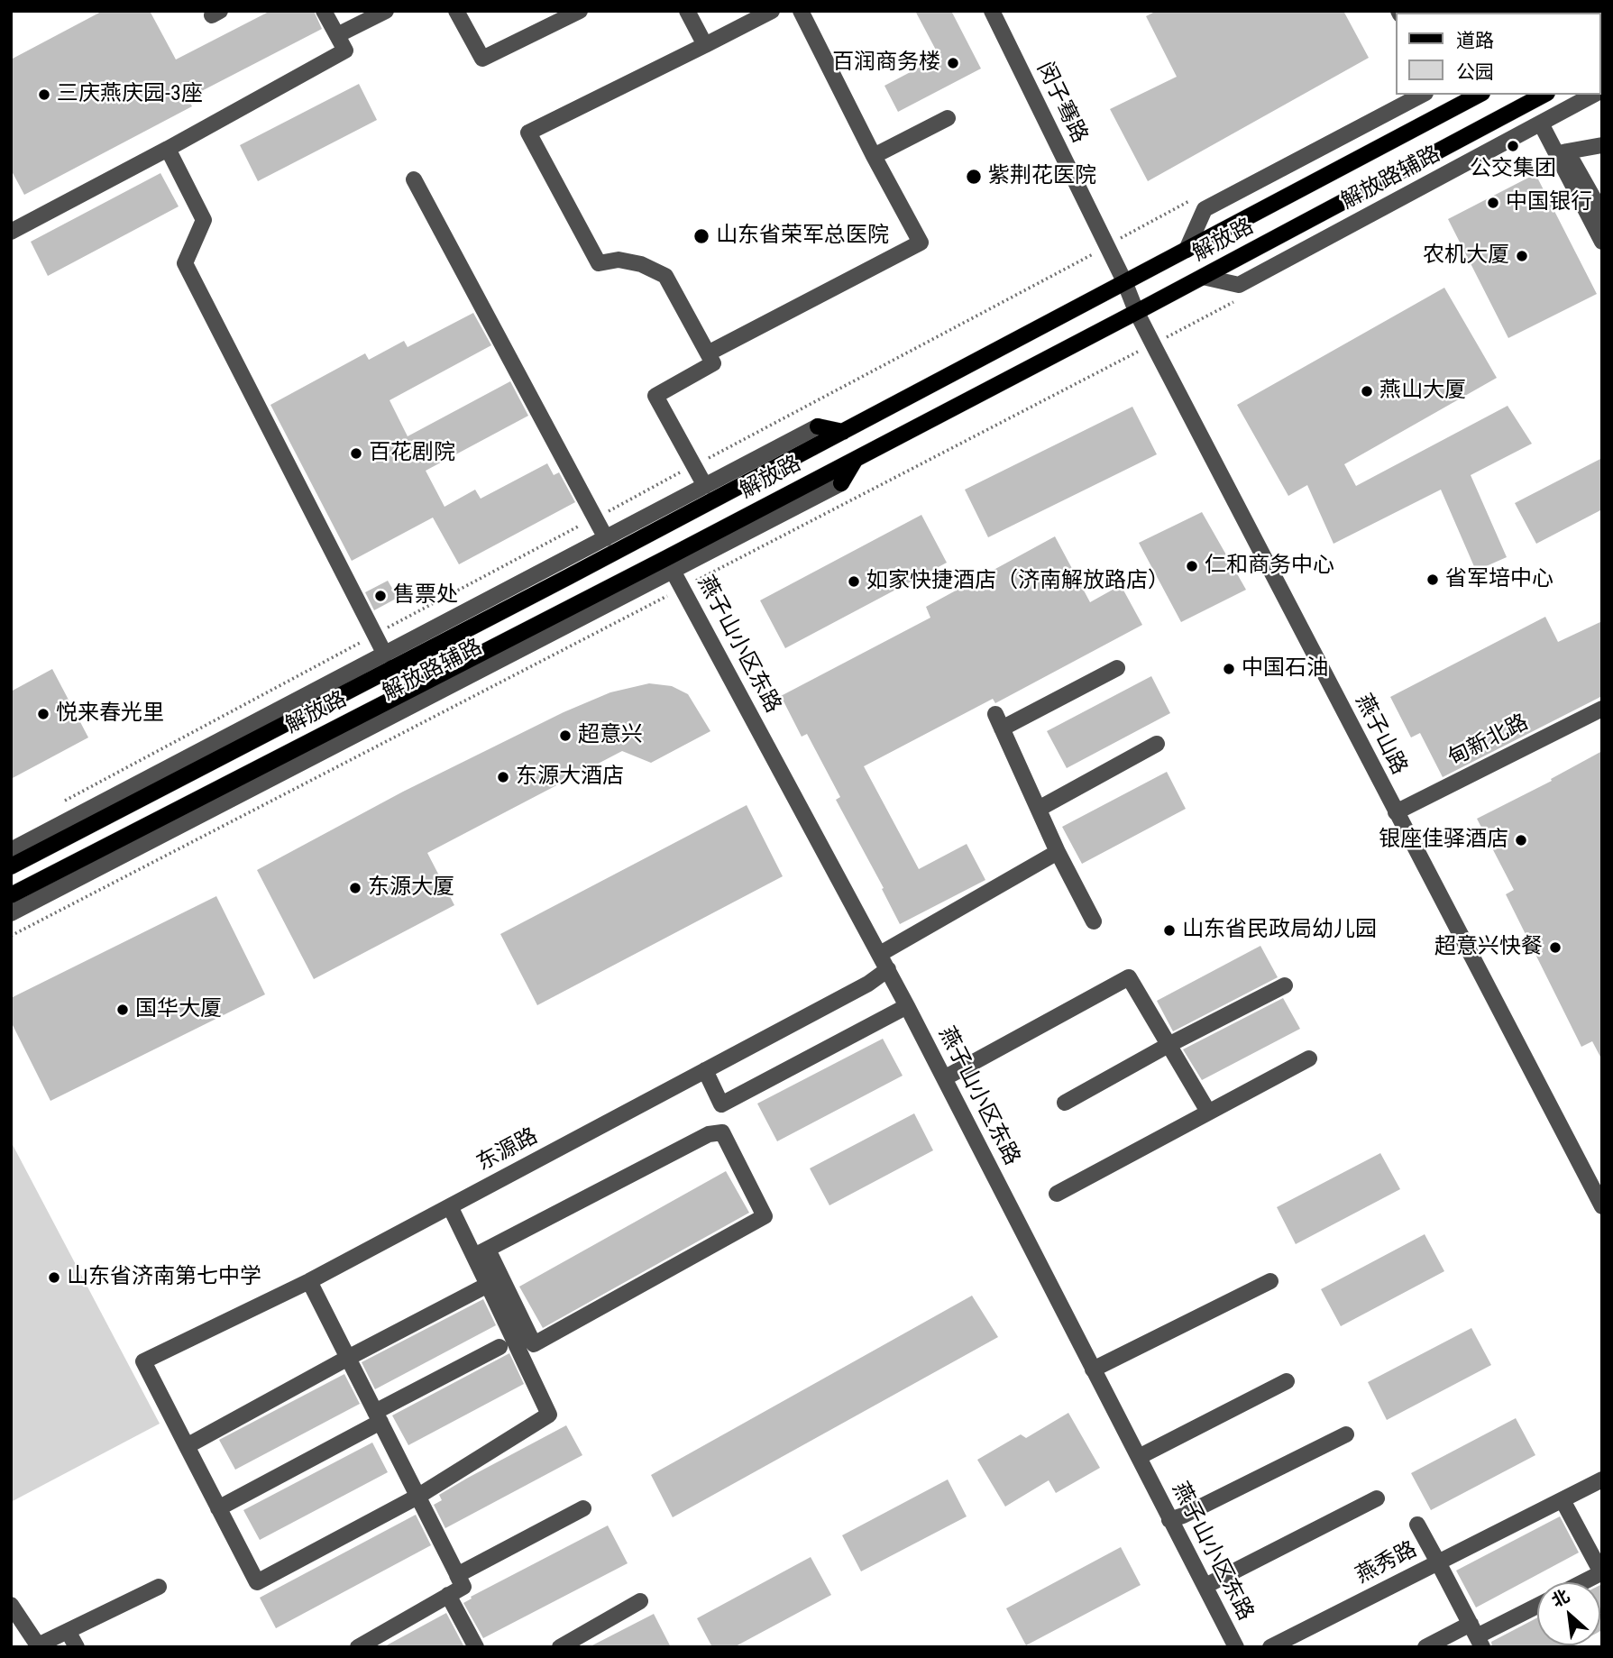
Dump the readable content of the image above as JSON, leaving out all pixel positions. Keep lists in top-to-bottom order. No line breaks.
{"streets":{"main road":["解放路"],"street":["闵子骞路","解放路辅路","燕子山小区东路","燕子山路","甸新北路","东源路","燕秀路"]},"crossings":[["闵子骞路","解放路"],["闵子骞路","燕子山路"],["解放路辅路","解放路"],["解放路辅路","燕子山小区东路"],["解放路","燕子山路"],["燕子山小区东路","东源路"],["燕子山路","甸新北路"]],"places":["百润商务楼","三庆燕庆园-3座","公交集团","紫荆花医院","中国银行","山东省荣军总医院","农机大厦","燕山大厦","百花剧院","仁和商务中心","省军培中心","如家快捷酒店（济南解放路店）","售票处","中国石油","悦来春光里","超意兴","东源大酒店","银座佳驿酒店","东源大厦","山东省民政局幼儿园","超意兴快餐","国华大厦","山东省济南第七中学"],"legend":["道路","公园"],"north":"top left"}
